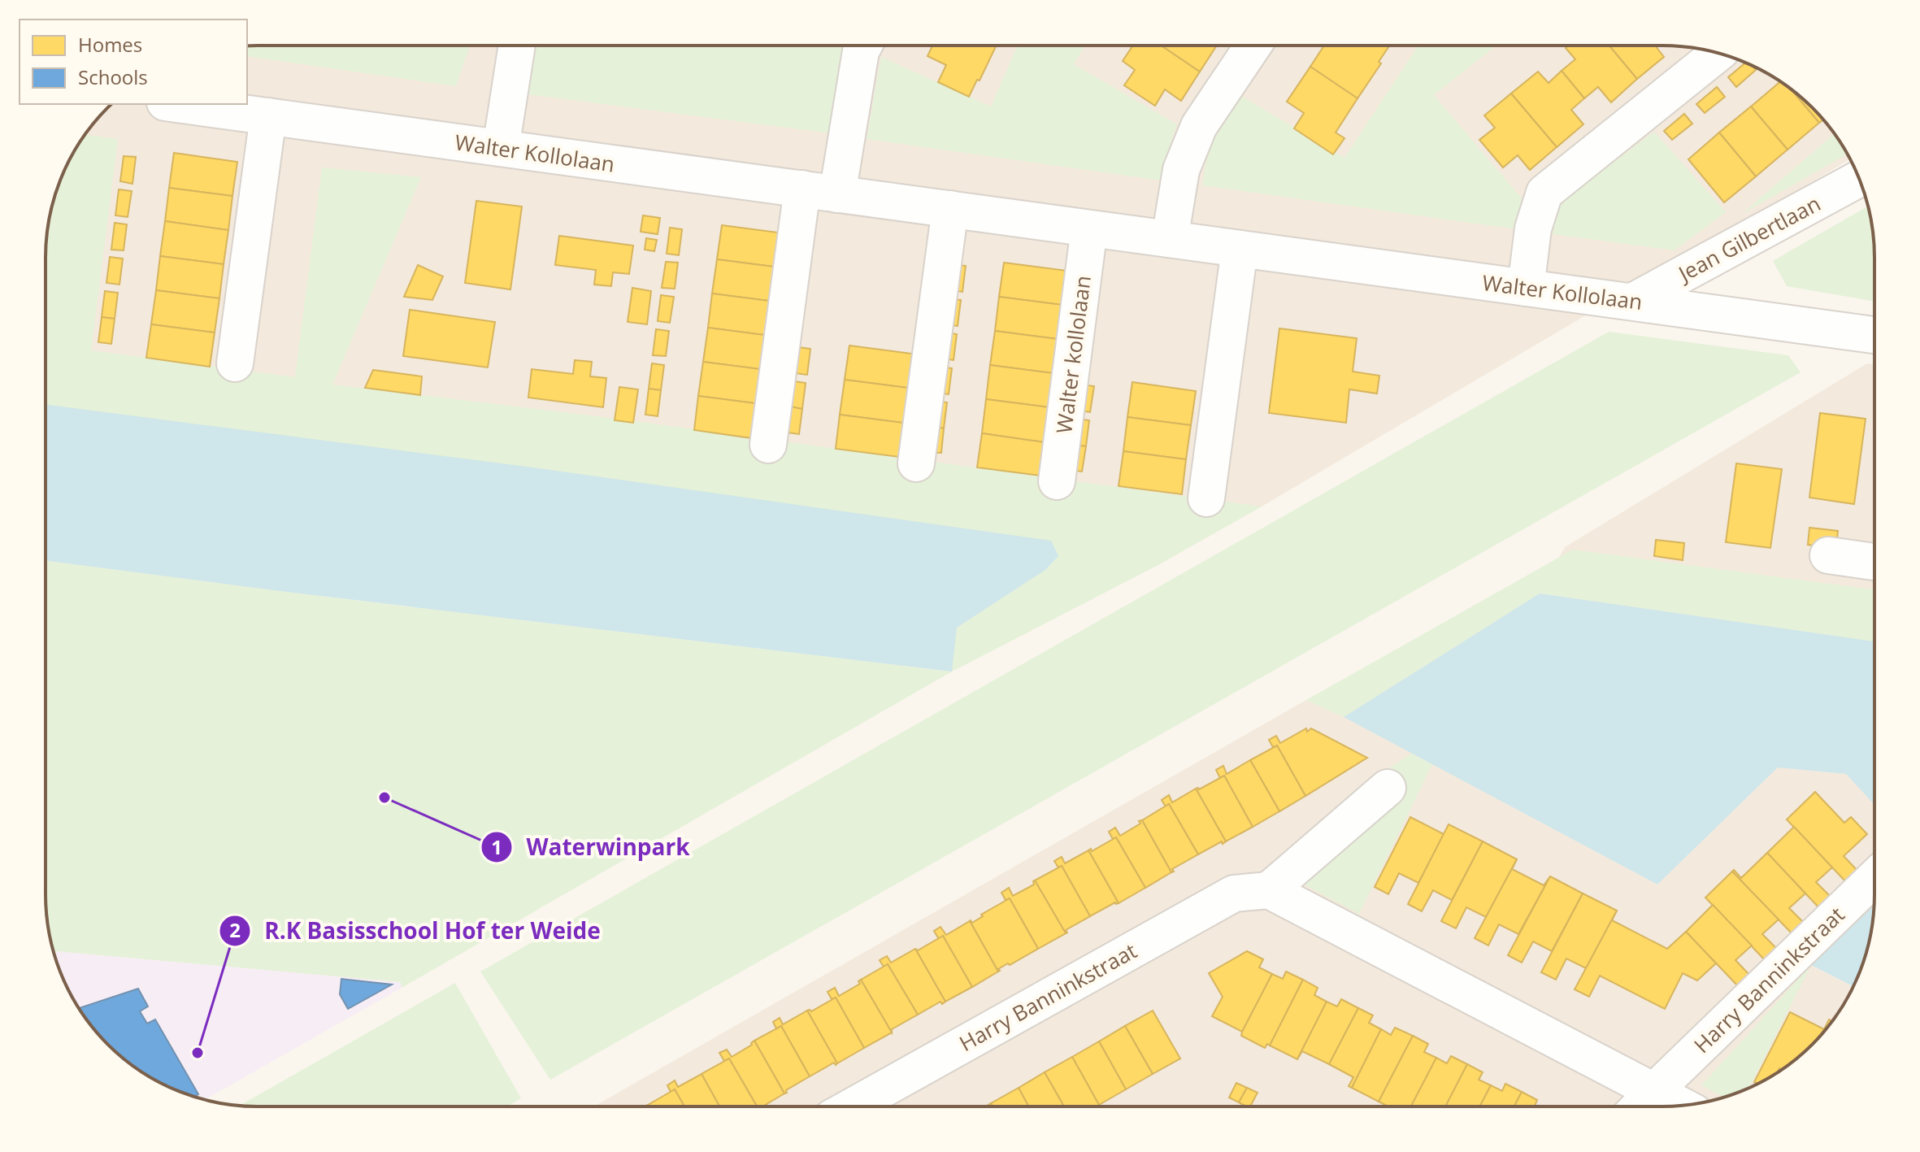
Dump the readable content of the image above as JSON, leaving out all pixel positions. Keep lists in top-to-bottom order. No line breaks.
{"streets":{"street":["Walter Kollolaan","Jean Gilbertlaan","Walter kollolaan","Harry Banninkstraat"]},"crossings":[["Walter Kollolaan","Jean Gilbertlaan"],["Walter Kollolaan","Walter kollolaan"]],"places":["Waterwinpark","R.K Basisschool Hof ter Weide"],"legend":["Homes","Schools"]}
